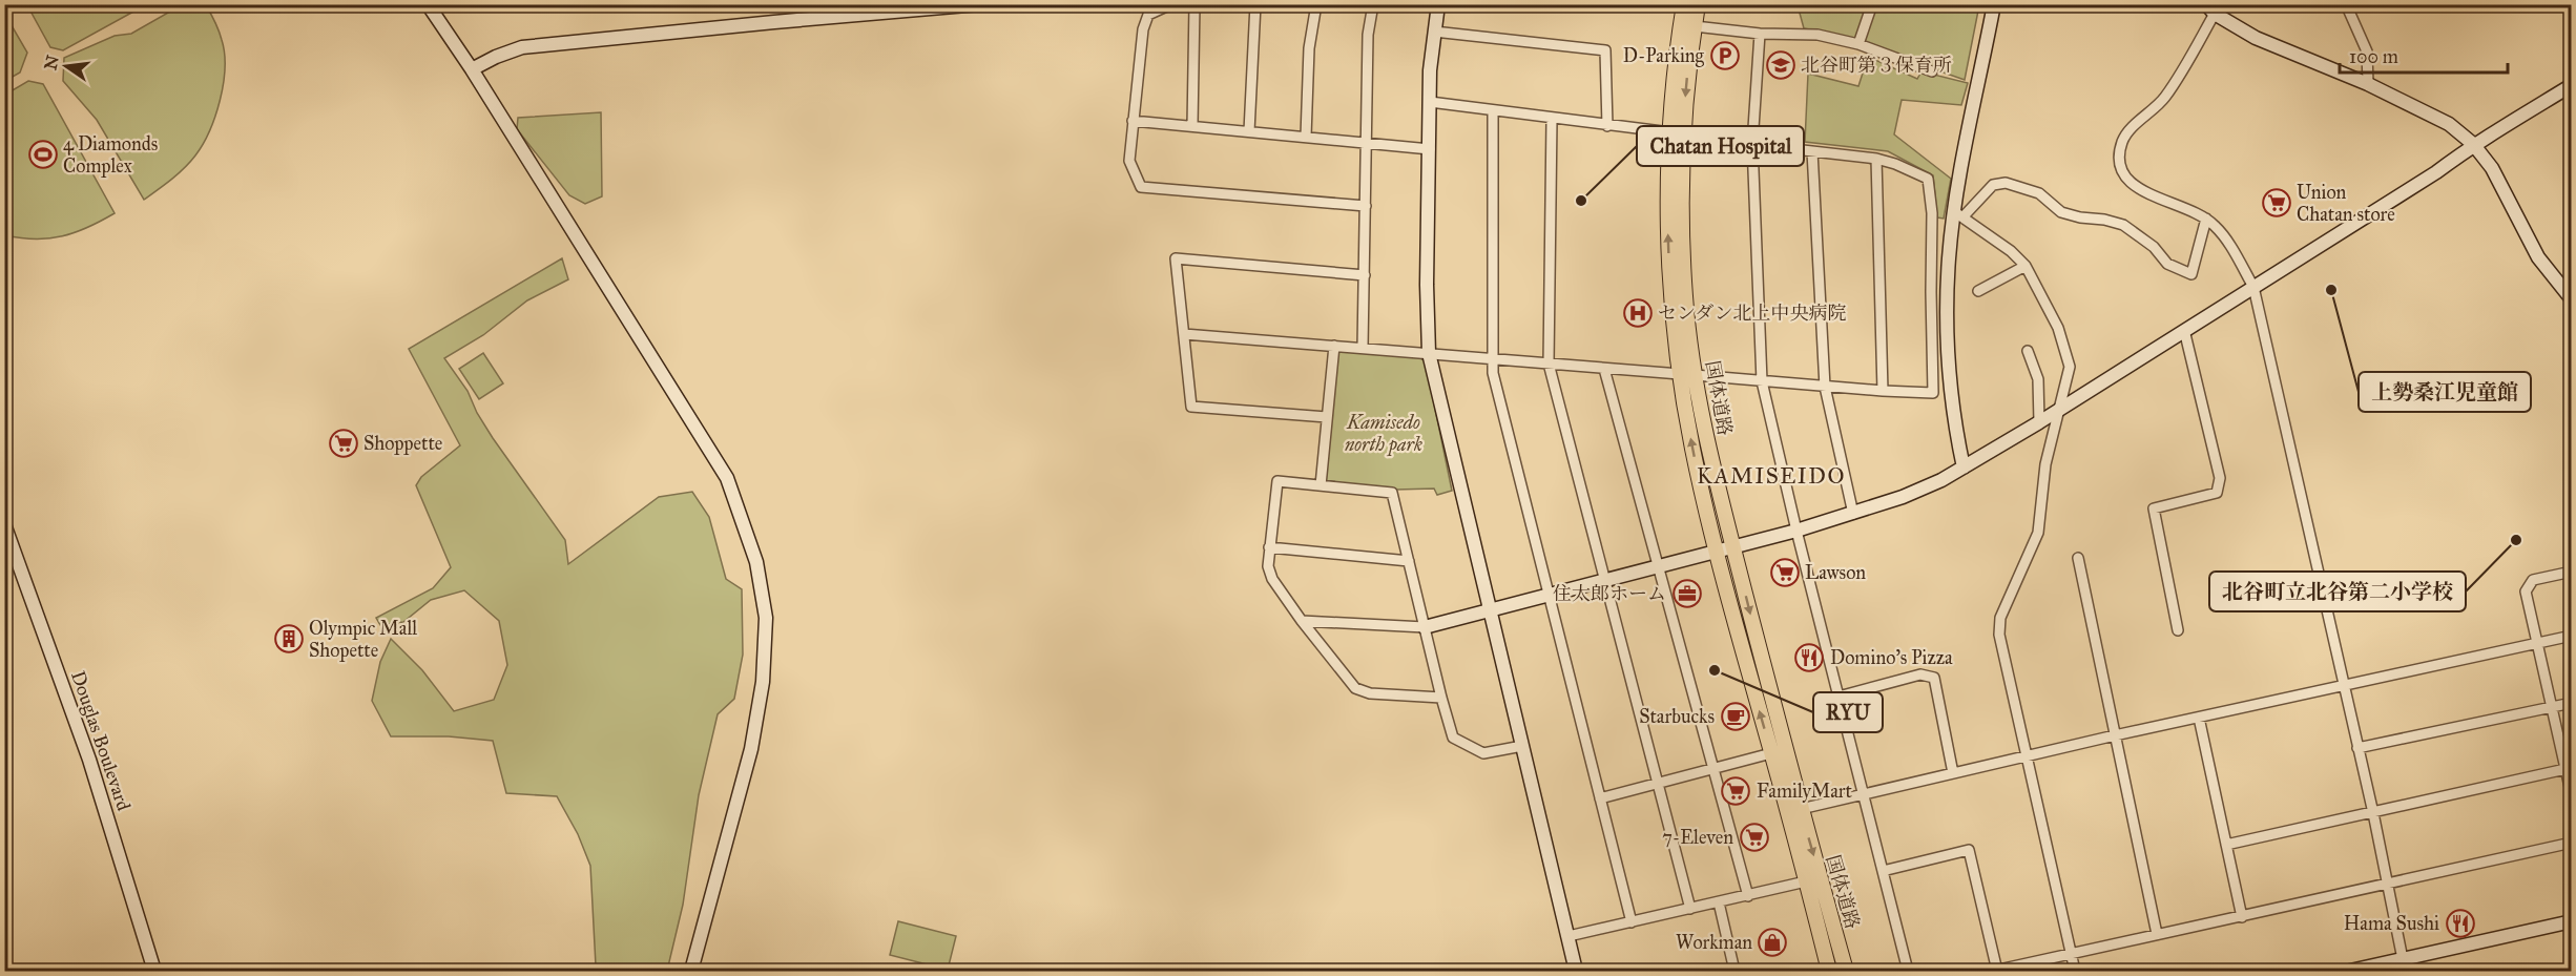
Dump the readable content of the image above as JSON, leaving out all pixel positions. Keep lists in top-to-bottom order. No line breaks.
{"streets":{"main road":["国体道路"],"street":["Douglas Boulevard"]},"districts":["KAMISEIDO"],"parks":["Kamisedo north park"],"places":{"parking":["D-Parking"],"school or university":["北谷町第３保育所"],"sports":["4 Diamonds Complex"],"other":["Chatan Hospital","上勢桑江児童館","北谷町立北谷第二小学校","RYU"],"supermarket":["Union Chatan store","Shoppette","Lawson","FamilyMart","7-Eleven"],"hospital":["センダン北上中央病院"],"office":["住太郎ホーム"],"building":["Olympic Mall Shopette"],"restaurant":["Domino's Pizza","Hama Sushi"],"cafe":["Starbucks"],"shop":["Workman"]},"scale_bar":"100 m","north":"left"}
